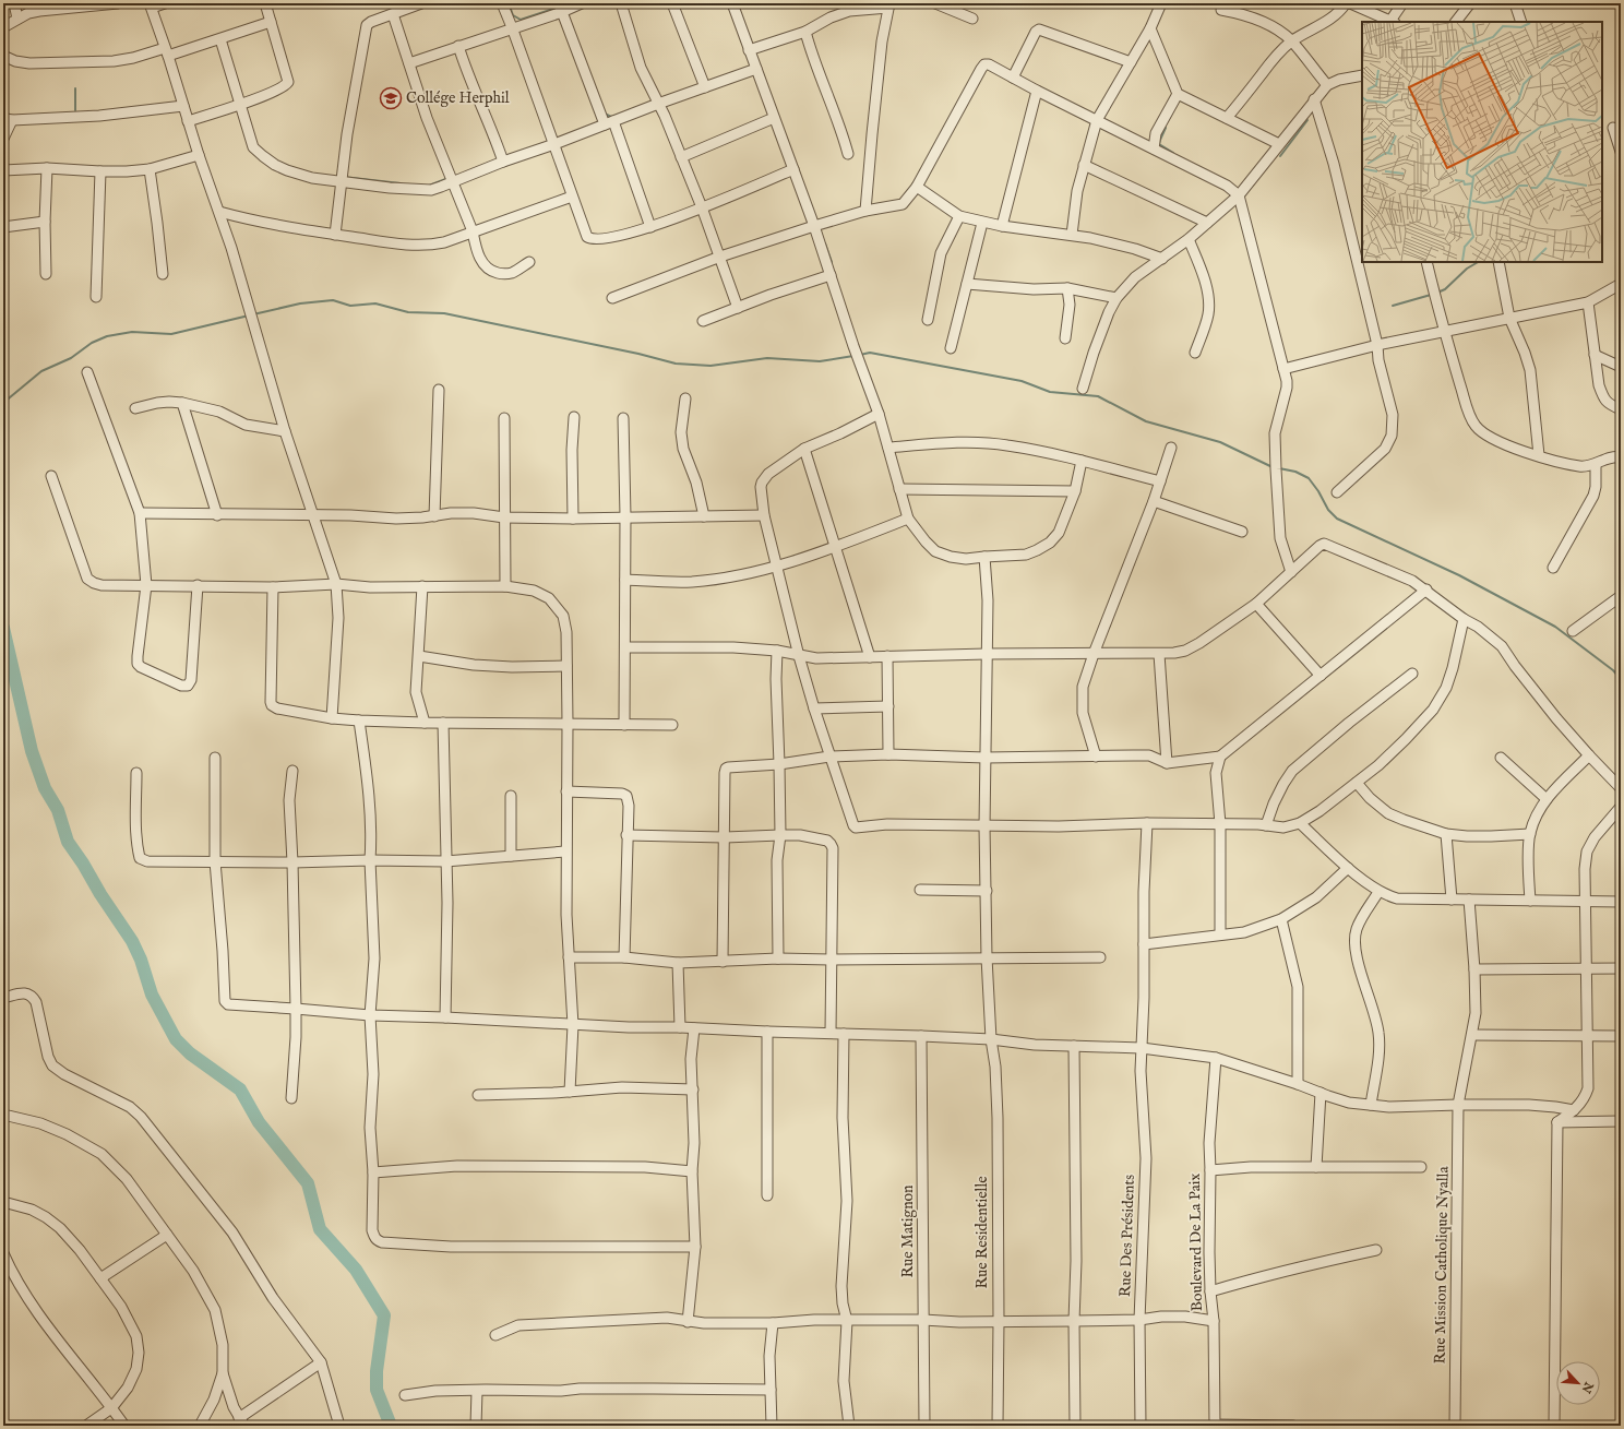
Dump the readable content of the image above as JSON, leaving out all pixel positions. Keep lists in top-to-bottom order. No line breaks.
{"streets":{"street":["Rue Matignon","Rue Residentielle","Rue Des Présidents","Boulevard De La Paix","Rue Mission Catholique Nyalla"]},"places":{"school or university":["Collége Herphil"]},"north":"bottom right"}
